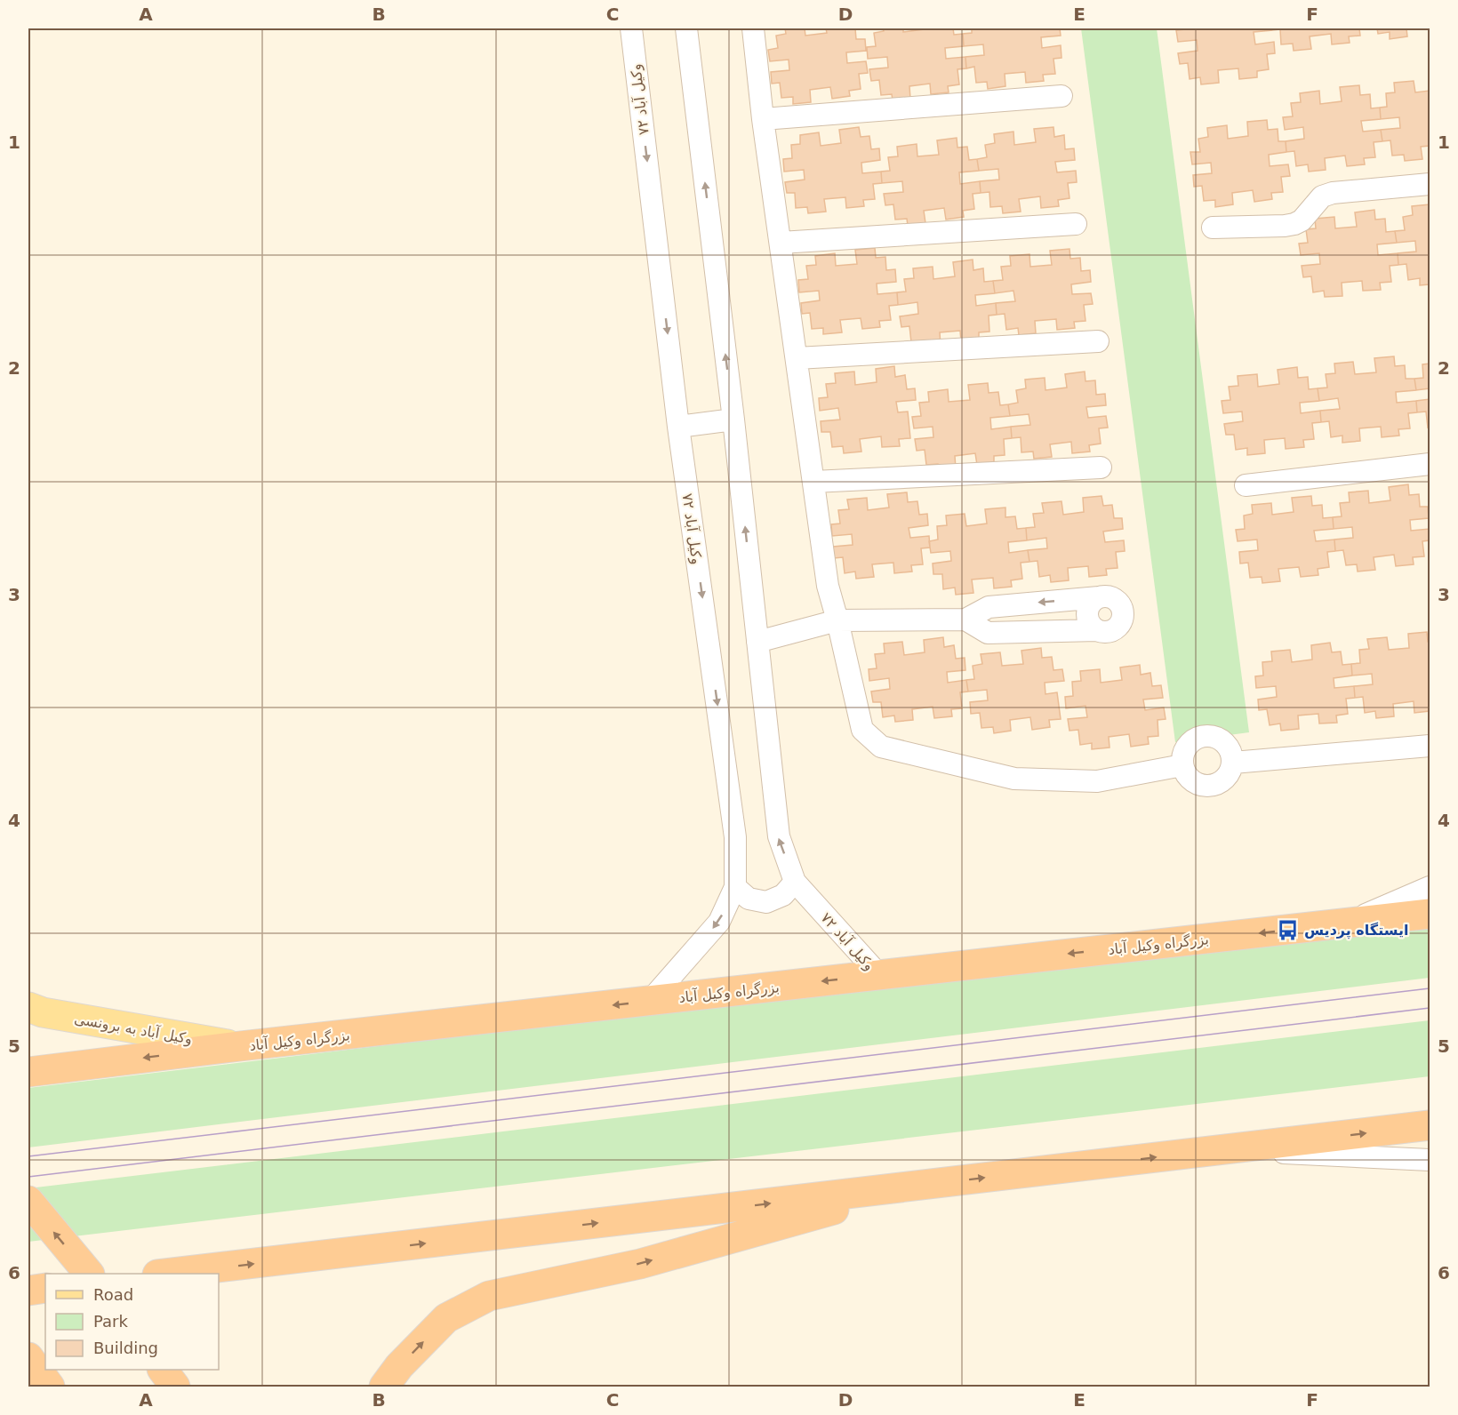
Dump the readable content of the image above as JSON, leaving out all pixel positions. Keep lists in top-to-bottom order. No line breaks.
{"streets":{"highway":["بزرگراه وکیل آباد"],"main road":["وکیل آباد به برونسی"],"street":["۷۲ وکیل آباد"]},"crossings":[["۷۲ وکیل آباد","بزرگراه وکیل آباد"],["بزرگراه وکیل آباد","وکیل آباد به برونسی"]],"places":{"bus stop":["ایستگاه پردیس"]},"legend":["Road","Park","Building"],"grid":{"columns":["A","B","C","D","E","F"],"rows":["1","2","3","4","5","6"]}}
